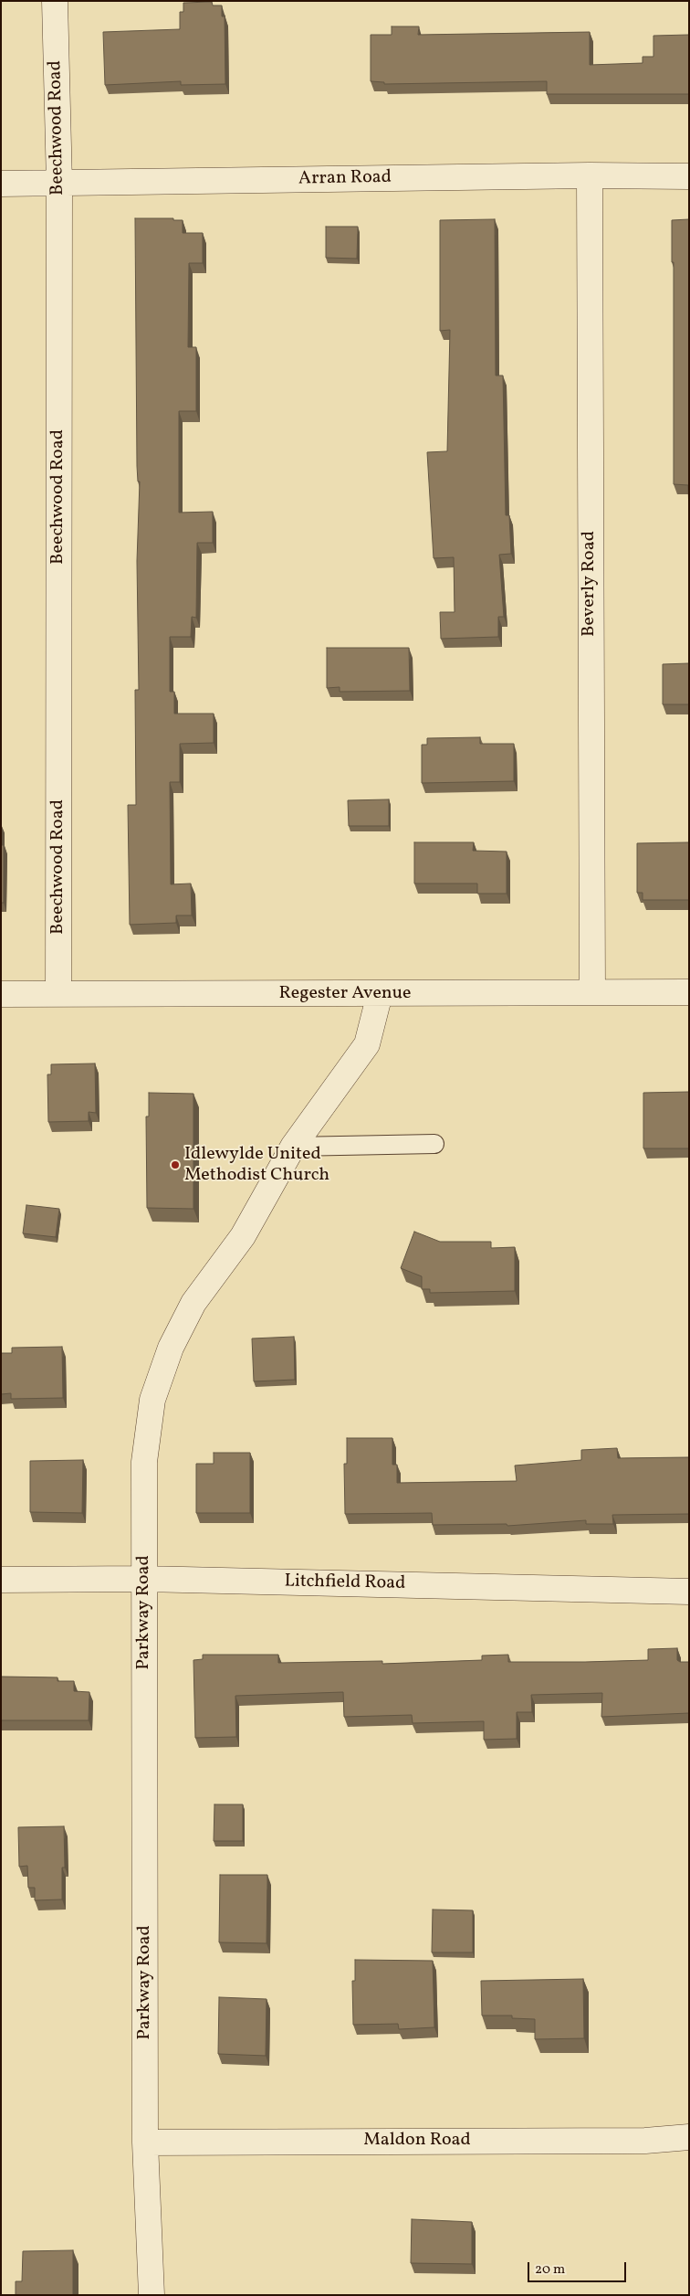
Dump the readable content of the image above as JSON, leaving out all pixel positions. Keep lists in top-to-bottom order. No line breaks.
{"streets":{"street":["Beechwood Road","Arran Road","Beverly Road","Regester Avenue","Litchfield Road","Parkway Road","Maldon Road"]},"crossings":[["Beechwood Road","Arran Road"],["Beechwood Road","Regester Avenue"],["Arran Road","Beverly Road"],["Beverly Road","Regester Avenue"],["Regester Avenue","Parkway Road"],["Litchfield Road","Parkway Road"],["Parkway Road","Maldon Road"]],"places":["Idlewylde United Methodist Church"],"scale_bar":"20 m"}
